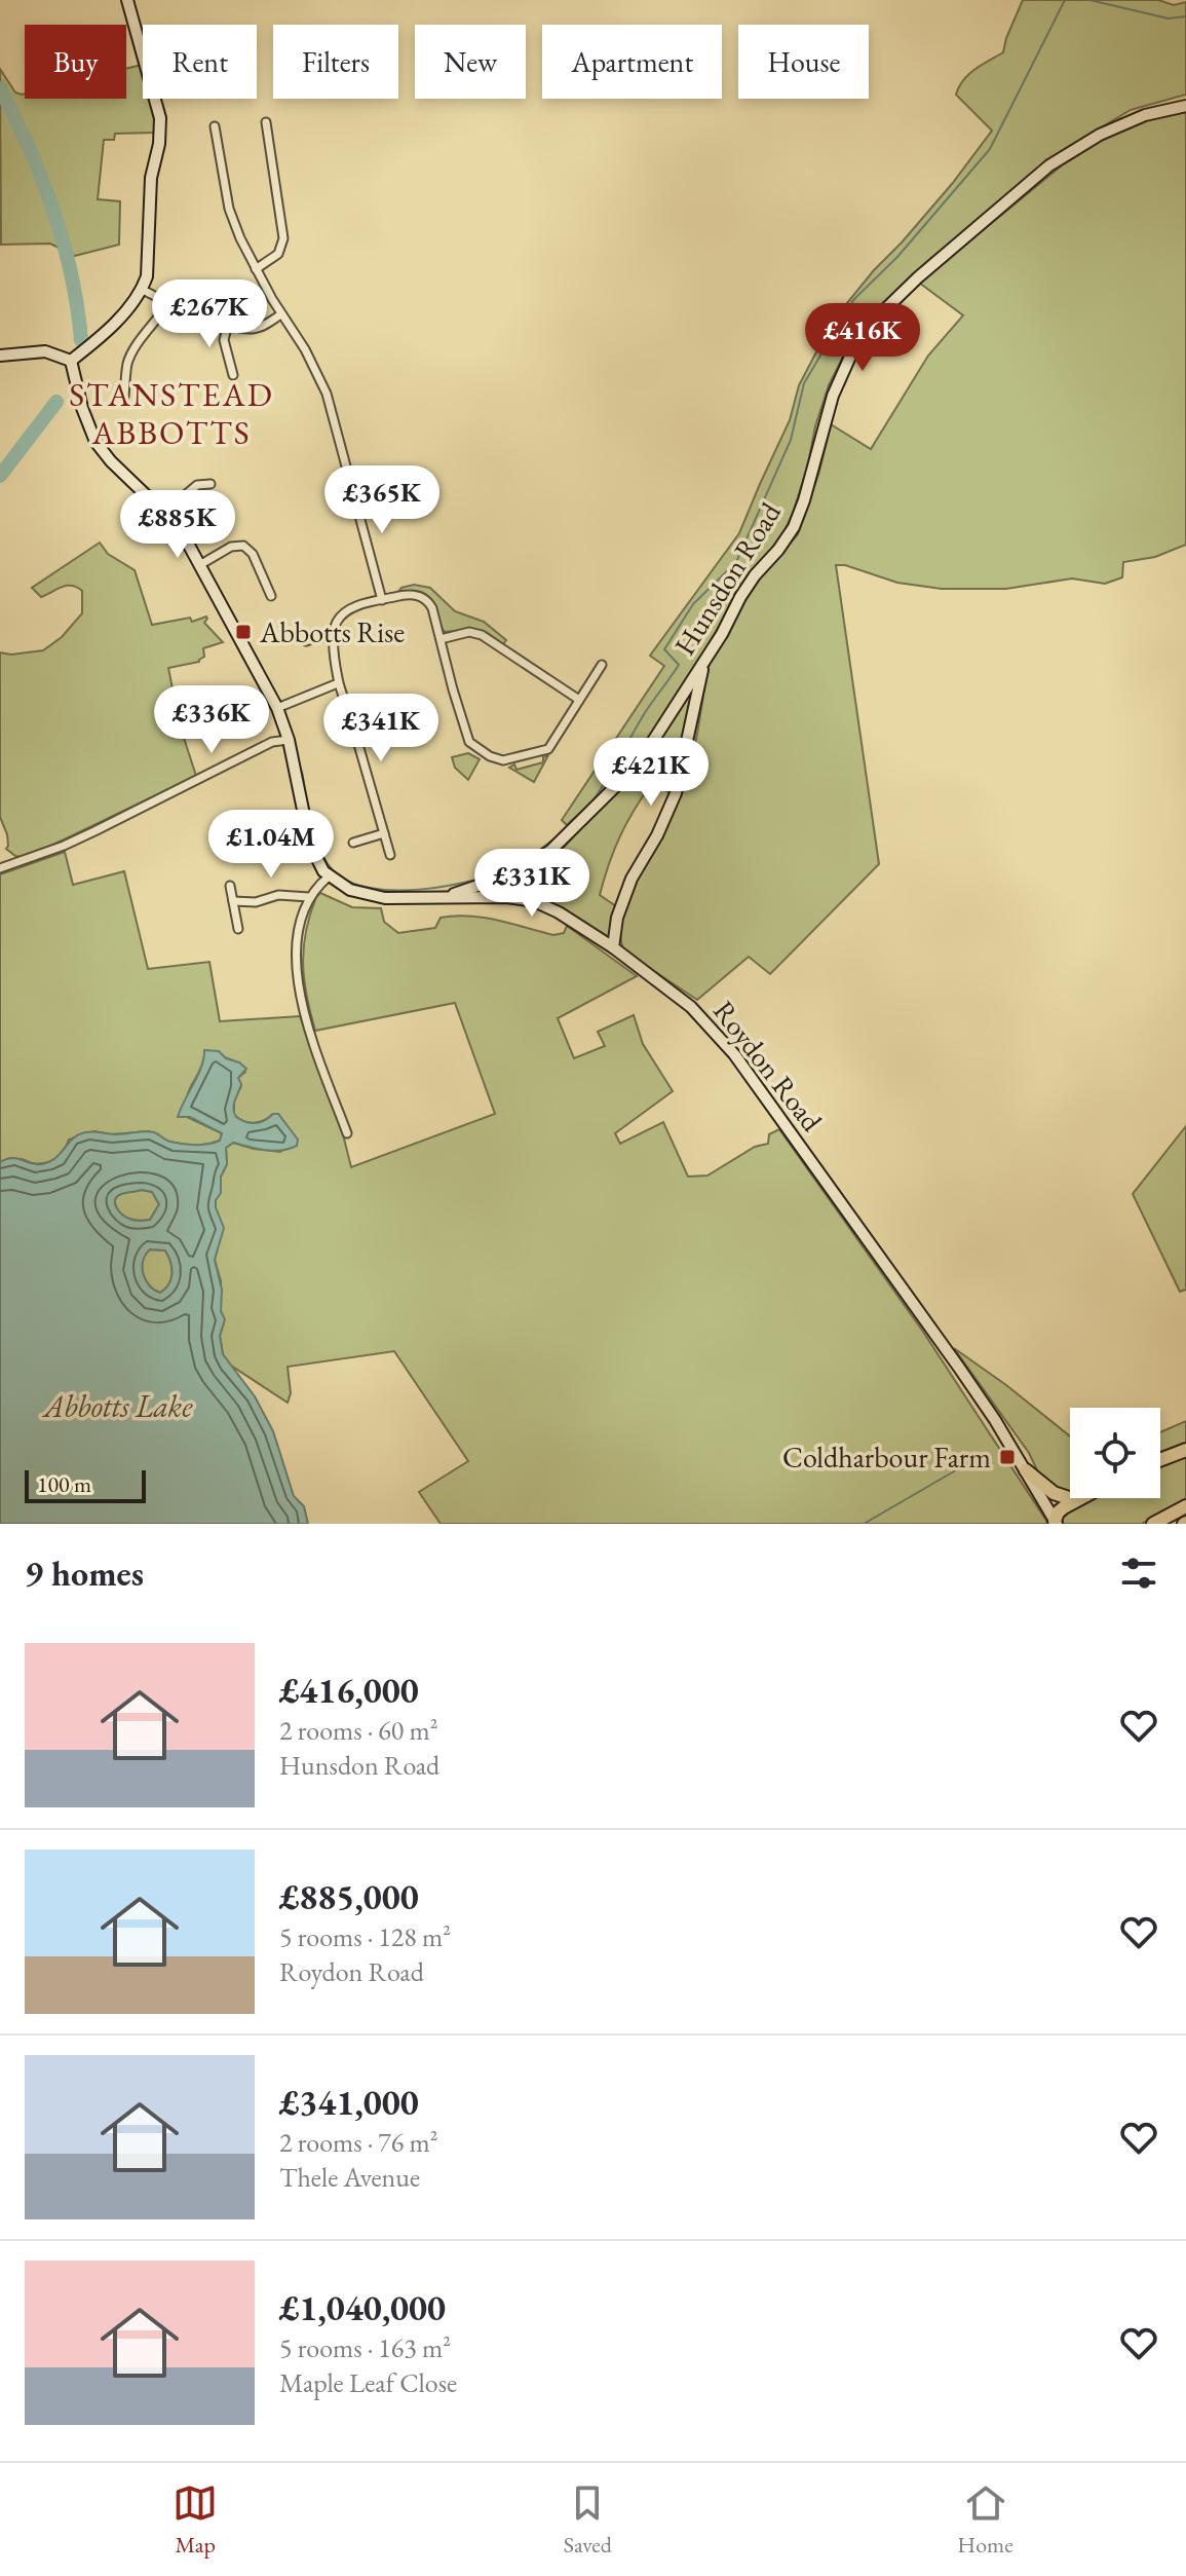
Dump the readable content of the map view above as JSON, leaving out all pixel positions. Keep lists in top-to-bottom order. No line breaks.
{"streets":{"main road":["Hunsdon Road","Roydon Road"]},"crossings":[["Hunsdon Road","Roydon Road"]],"districts":["STANSTEAD ABBOTTS"],"water":["Abbotts Lake"],"places":{"transit":["Abbotts Rise","Coldharbour Farm"]},"scale_bar":"100 m","page":{"chip":["Buy","Rent","Filters","New","Apartment","House"],"price":["£267K","£416K","£365K","£885K","£336K","£341K","£421K","£1.04M","£331K"],"scale":"100 m","heading":"9 homes","list":[{"name":"£416,000","note":"2 rooms · 60 m² · Hunsdon Road"},{"name":"£885,000","note":"5 rooms · 128 m² · Roydon Road"},{"name":"£341,000","note":"2 rooms · 76 m² · Thele Avenue"},{"name":"£1,040,000","note":"5 rooms · 163 m² · Maple Leaf Close"}],"tabs":["Map","Saved","Home"]}}
